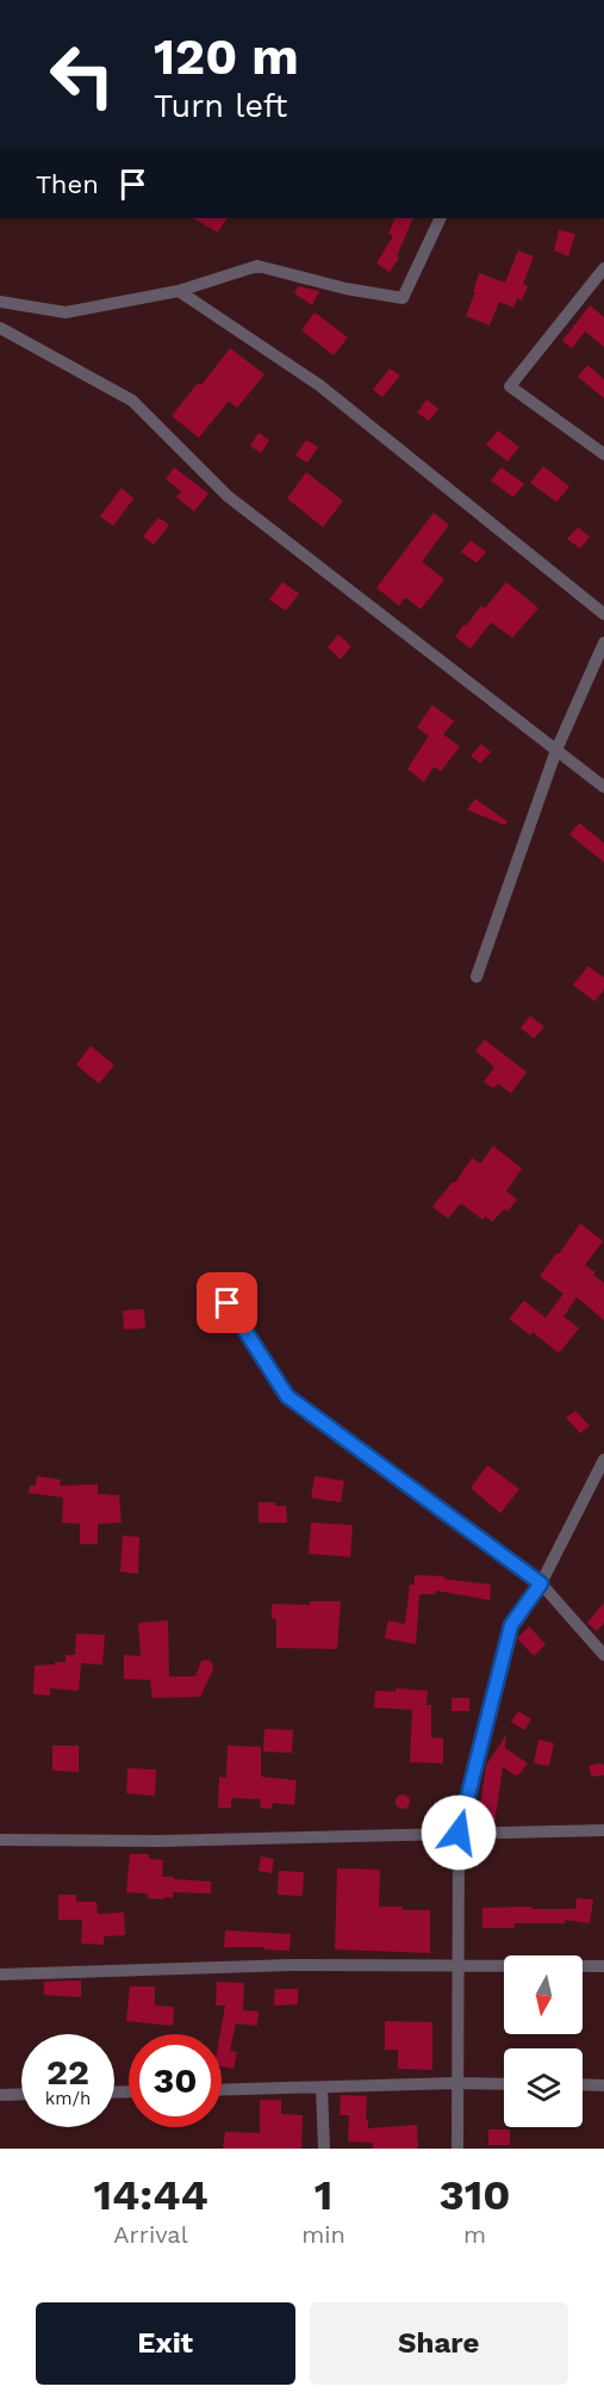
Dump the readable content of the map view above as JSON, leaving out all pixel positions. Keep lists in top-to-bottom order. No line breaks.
{"north":"bottom","page":{"turn":["120 m","Turn left"],"then":"Then","speed":"22 km/h","limit":"30","eta":["14:44","Arrival","1","min","310","m"],"buttons":["Exit","Share"]}}
